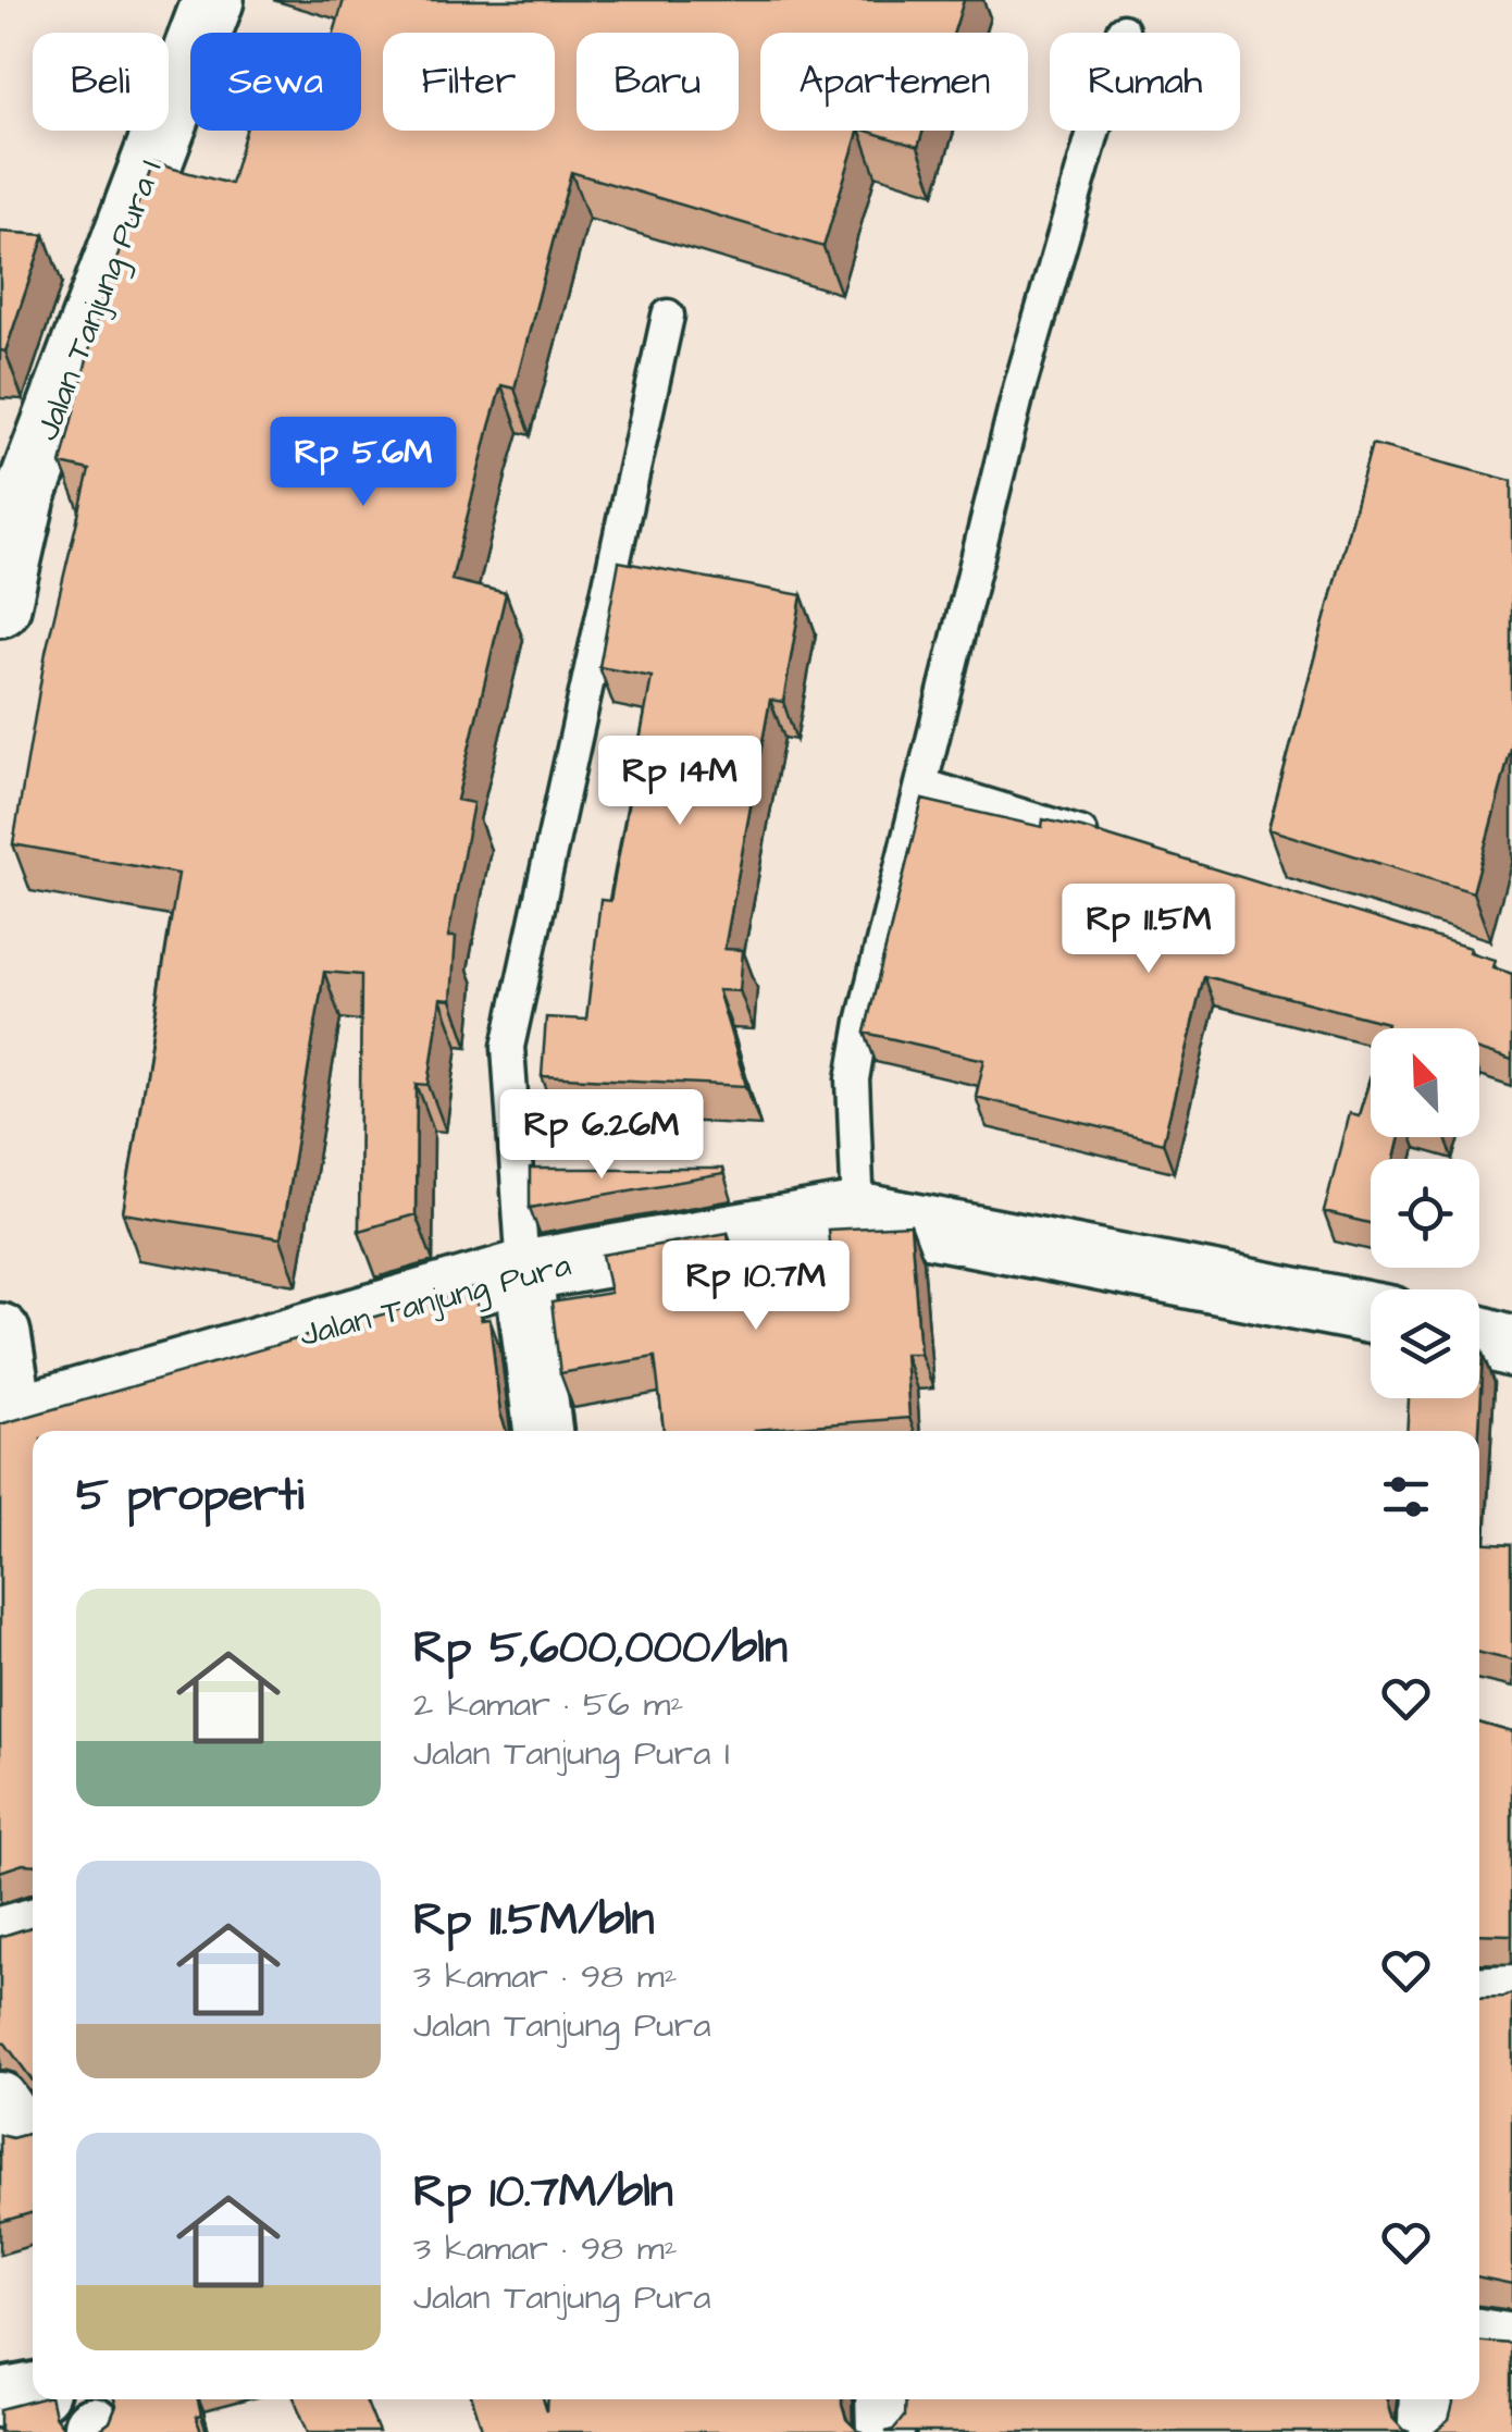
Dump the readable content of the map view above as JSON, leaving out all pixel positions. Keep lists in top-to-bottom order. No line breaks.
{"streets":{"street":["Jalan Tanjung Pura I","Jalan Tanjung Pura"]},"north":"top left","page":{"chip":["Beli","Sewa","Filter","Baru","Apartemen","Rumah"],"price":["Rp 5.6M","Rp 14M","Rp 11.5M","Rp 6.26M","Rp 10.7M"],"heading":"5 properti","list":[{"name":"Rp 5,600,000/bln","note":"2 kamar · 56 m² · Jalan Tanjung Pura I"},{"name":"Rp 11.5M/bln","note":"3 kamar · 98 m² · Jalan Tanjung Pura"},{"name":"Rp 10.7M/bln","note":"3 kamar · 98 m² · Jalan Tanjung Pura"}]}}
